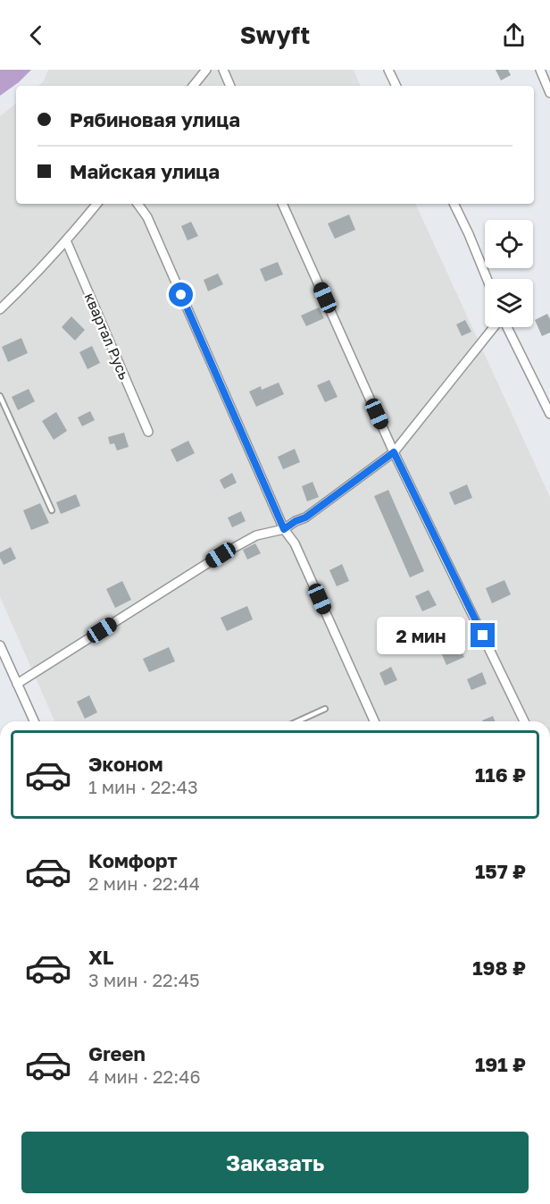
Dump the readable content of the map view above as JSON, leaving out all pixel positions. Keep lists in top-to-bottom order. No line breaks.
{"streets":{"street":["квартал Русь"]},"page":{"header":"Swyft","banner":["Рябиновая улица","Майская улица"],"bubble":"2 мин","list":[{"name":"Эконом","note":"1 мин · 22:43","value":"116 ₽"},{"name":"Комфорт","note":"2 мин · 22:44","value":"157 ₽"},{"name":"XL","note":"3 мин · 22:45","value":"198 ₽"},{"name":"Green","note":"4 мин · 22:46","value":"191 ₽"}],"buttons":"Заказать"}}
